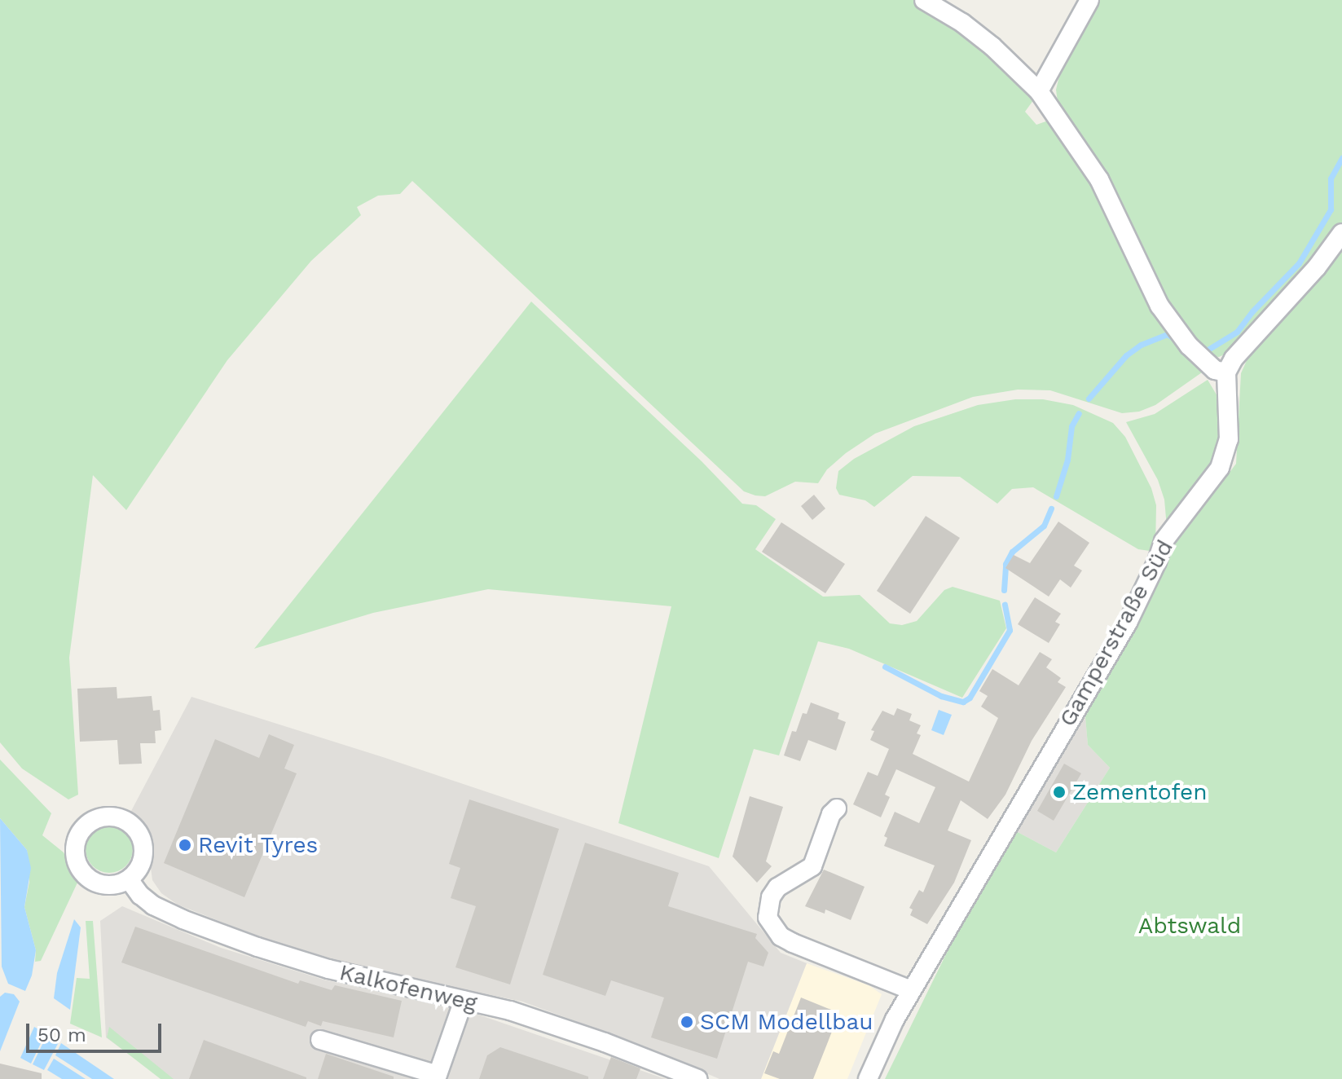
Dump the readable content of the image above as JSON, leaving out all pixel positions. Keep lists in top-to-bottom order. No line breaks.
{"streets":{"street":["Gamperstraße Süd","Kalkofenweg"]},"parks":["Abtswald"],"places":["Zementofen","Revit Tyres","SCM Modellbau"],"scale_bar":"50 m"}
